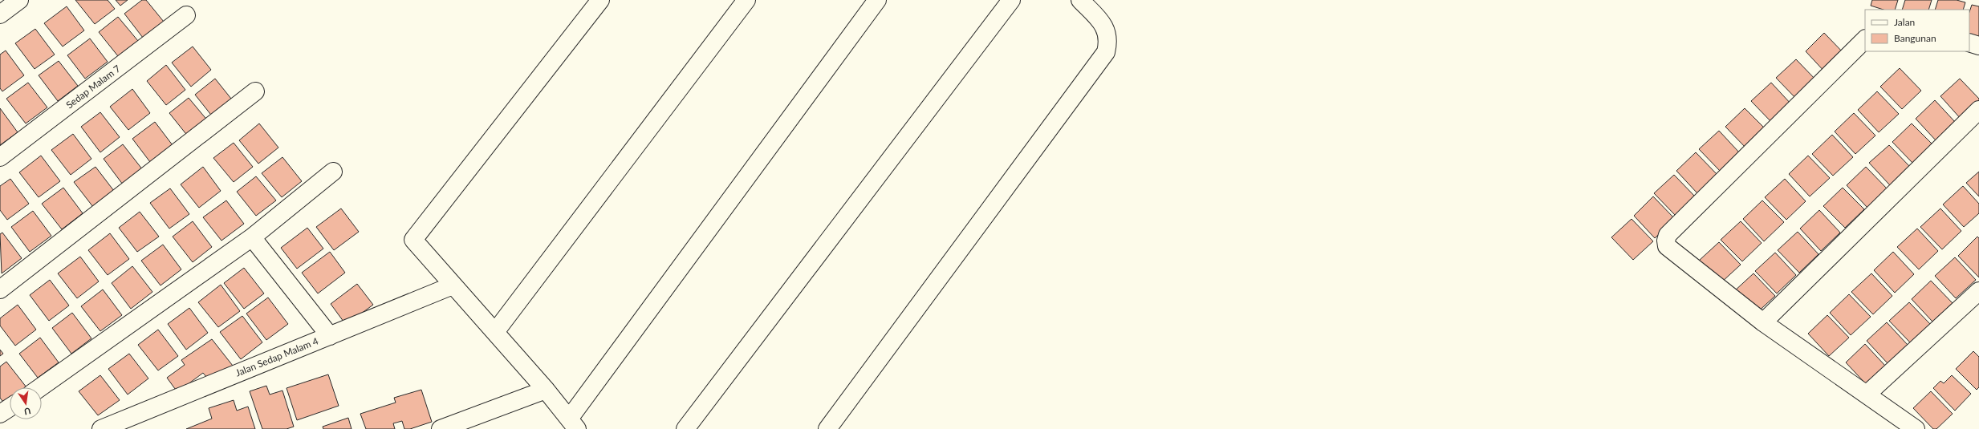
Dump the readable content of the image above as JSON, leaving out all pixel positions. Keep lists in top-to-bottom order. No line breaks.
{"streets":{"street":["Sedap Malam 7","Jalan Sedap Malam 4"]},"legend":["Jalan","Bangunan"],"north":"bottom"}
